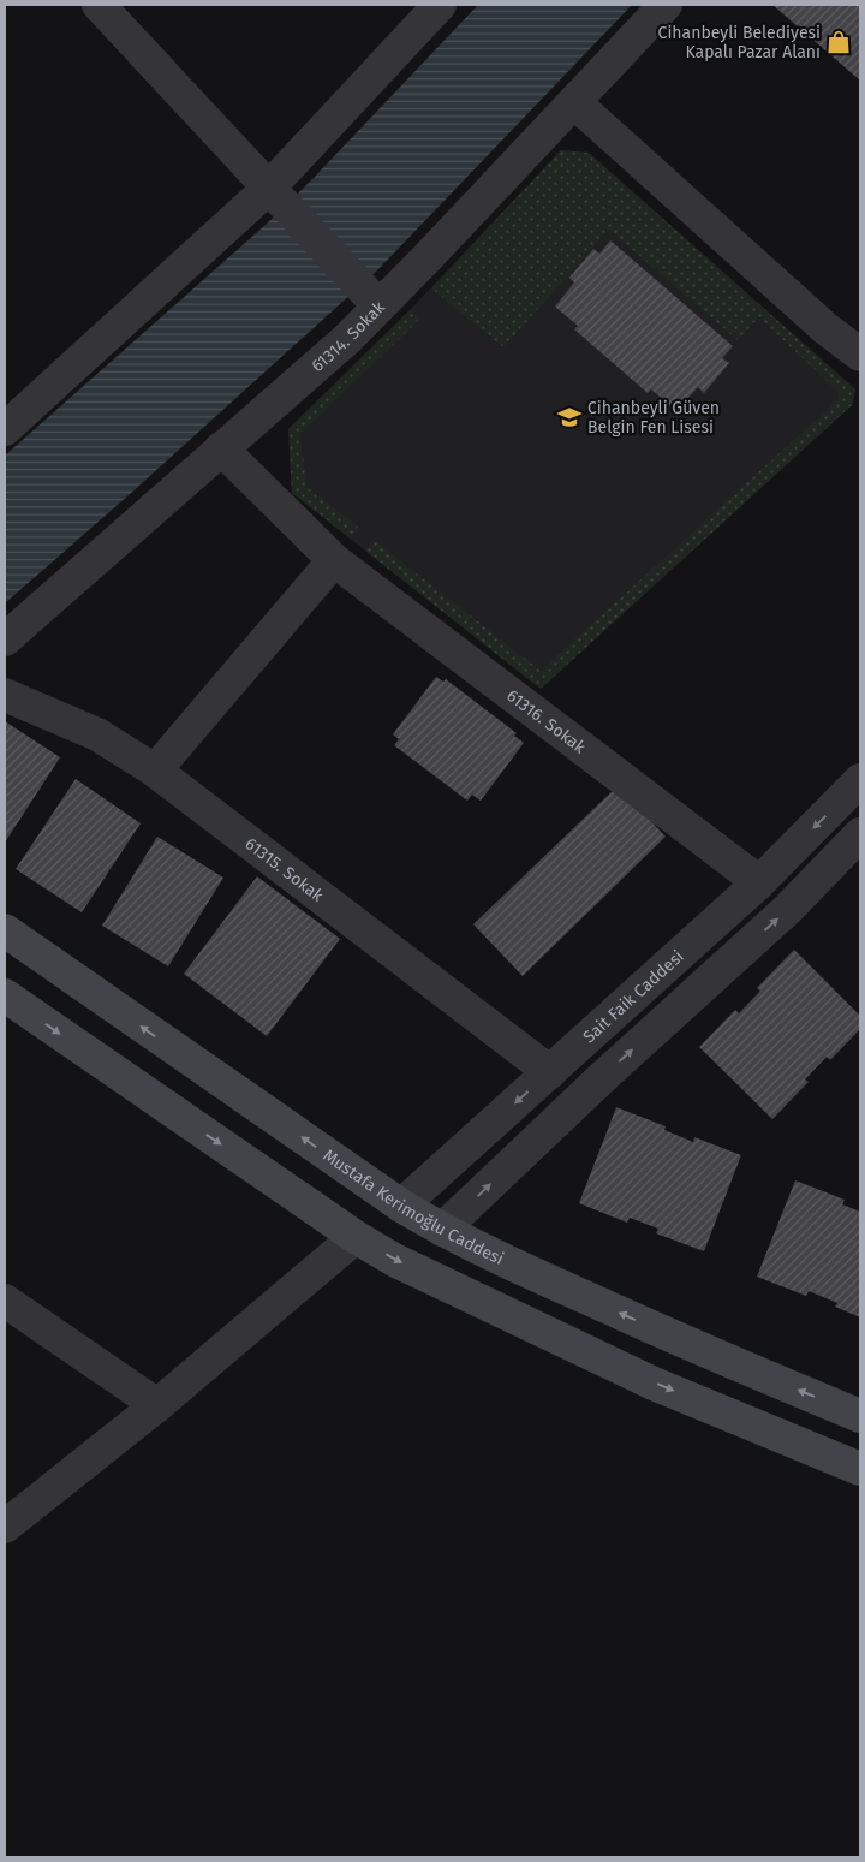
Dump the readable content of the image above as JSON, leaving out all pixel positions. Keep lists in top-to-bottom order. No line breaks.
{"streets":{"main road":["Mustafa Kerimoğlu Caddesi"],"street":["61314. Sokak","61316. Sokak","61315. Sokak","Sait Faik Caddesi"]},"crossings":[["61314. Sokak","61316. Sokak"],["61316. Sokak","Sait Faik Caddesi"],["61315. Sokak","Sait Faik Caddesi"],["Sait Faik Caddesi","Mustafa Kerimoğlu Caddesi"]],"places":{"shop":["Cihanbeyli Belediyesi Kapalı Pazar Alanı"],"school or university":["Cihanbeyli Güven Belgin Fen Lisesi"]}}
